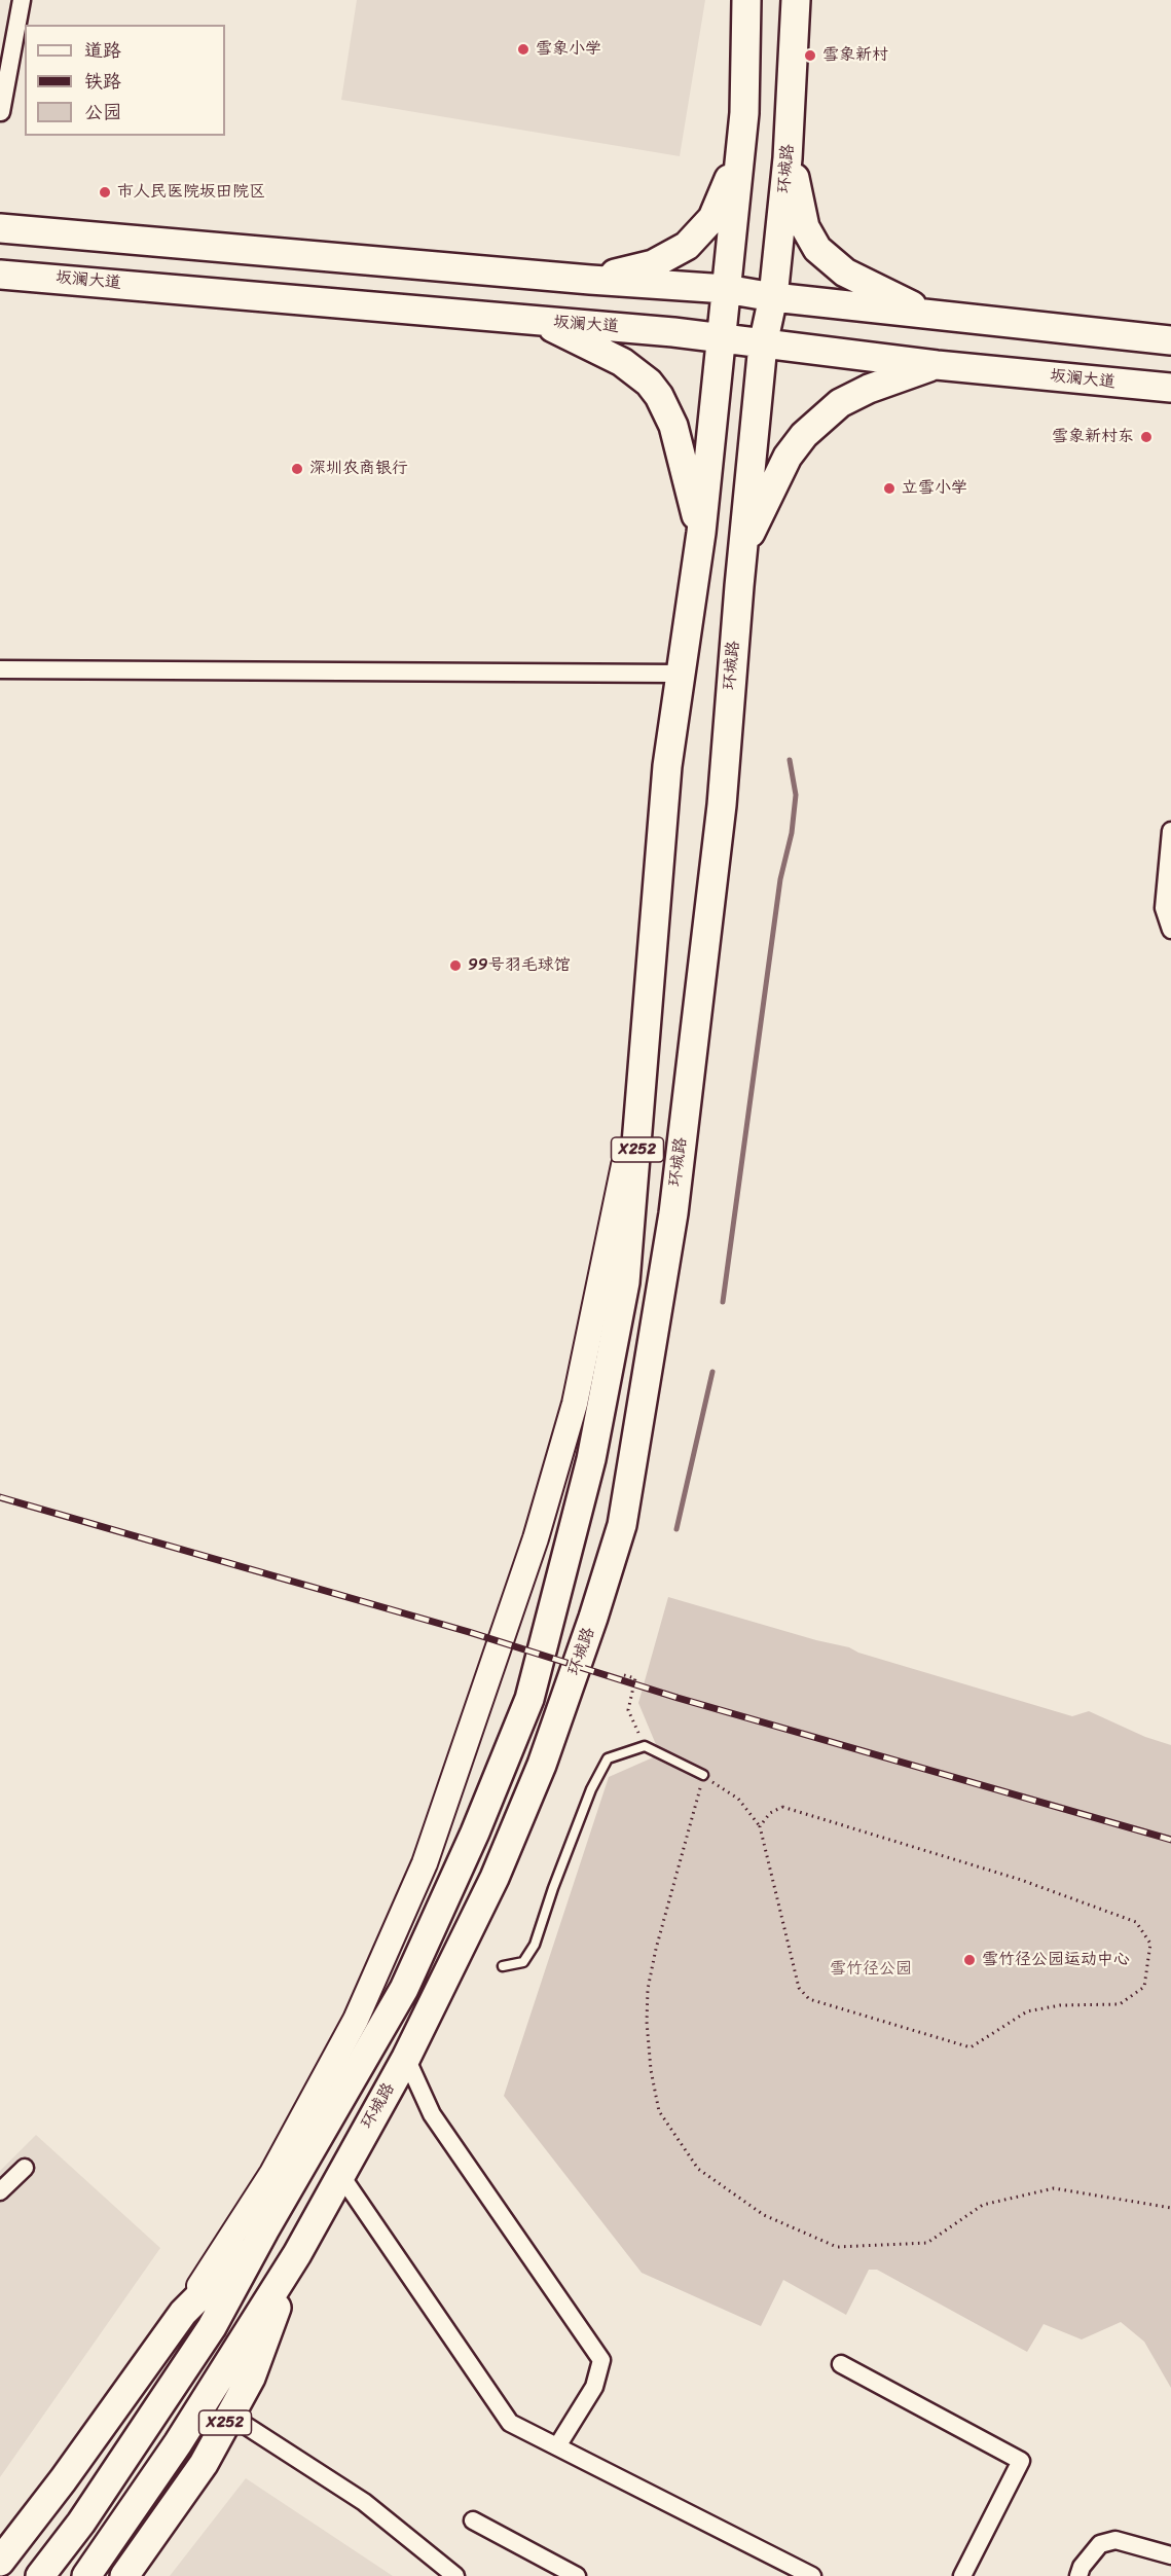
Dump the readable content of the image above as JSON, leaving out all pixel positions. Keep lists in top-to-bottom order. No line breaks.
{"streets":{"main road":["环城路","坂澜大道","X252"]},"crossings":[["环城路","坂澜大道"],["环城路","X252"],["坂澜大道","X252"]],"parks":["雪竹径公园"],"places":["雪象小学","雪象新村","市人民医院坂田院区","雪象新村东","深圳农商银行","立雪小学","99号羽毛球馆","雪竹径公园运动中心"],"legend":["道路","铁路","公园"]}
